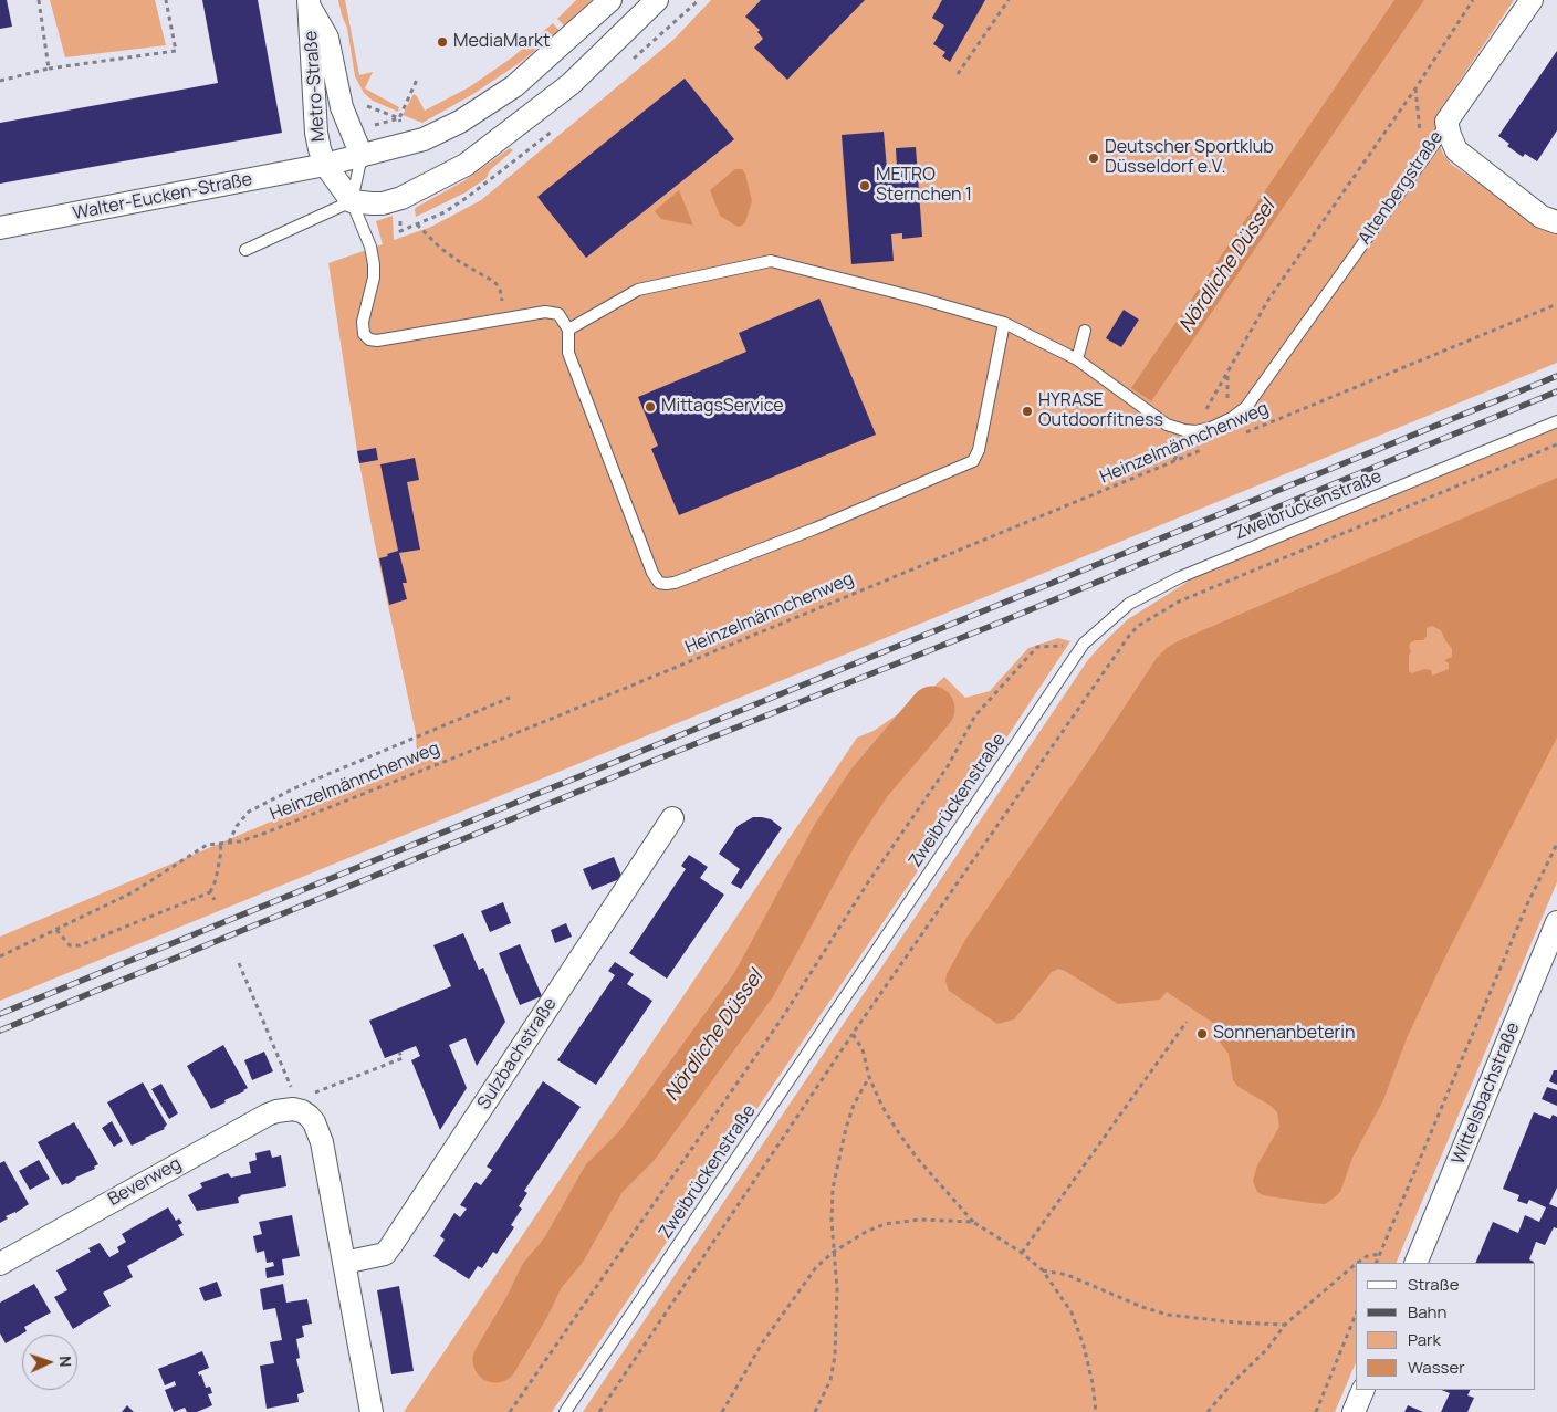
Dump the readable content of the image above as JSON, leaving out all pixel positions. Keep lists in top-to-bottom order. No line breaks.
{"streets":{"street":["Metro-Straße","Altenbergstraße","Walter-Eucken-Straße","Sulzbachstraße","Wittelsbachstraße","Beverweg"],"lane":["Zweibrückenstraße"],"path":["Heinzelmännchenweg"]},"crossings":[["Metro-Straße","Walter-Eucken-Straße"]],"water":["Nördliche Düssel"],"places":["MediaMarkt","Deutscher Sportklub Düsseldorf e.V.","METRO Sternchen 1","MittagsService","HYRASE Outdoorfitness","Sonnenanbeterin"],"legend":["Straße","Bahn","Park","Wasser"],"north":"right"}
